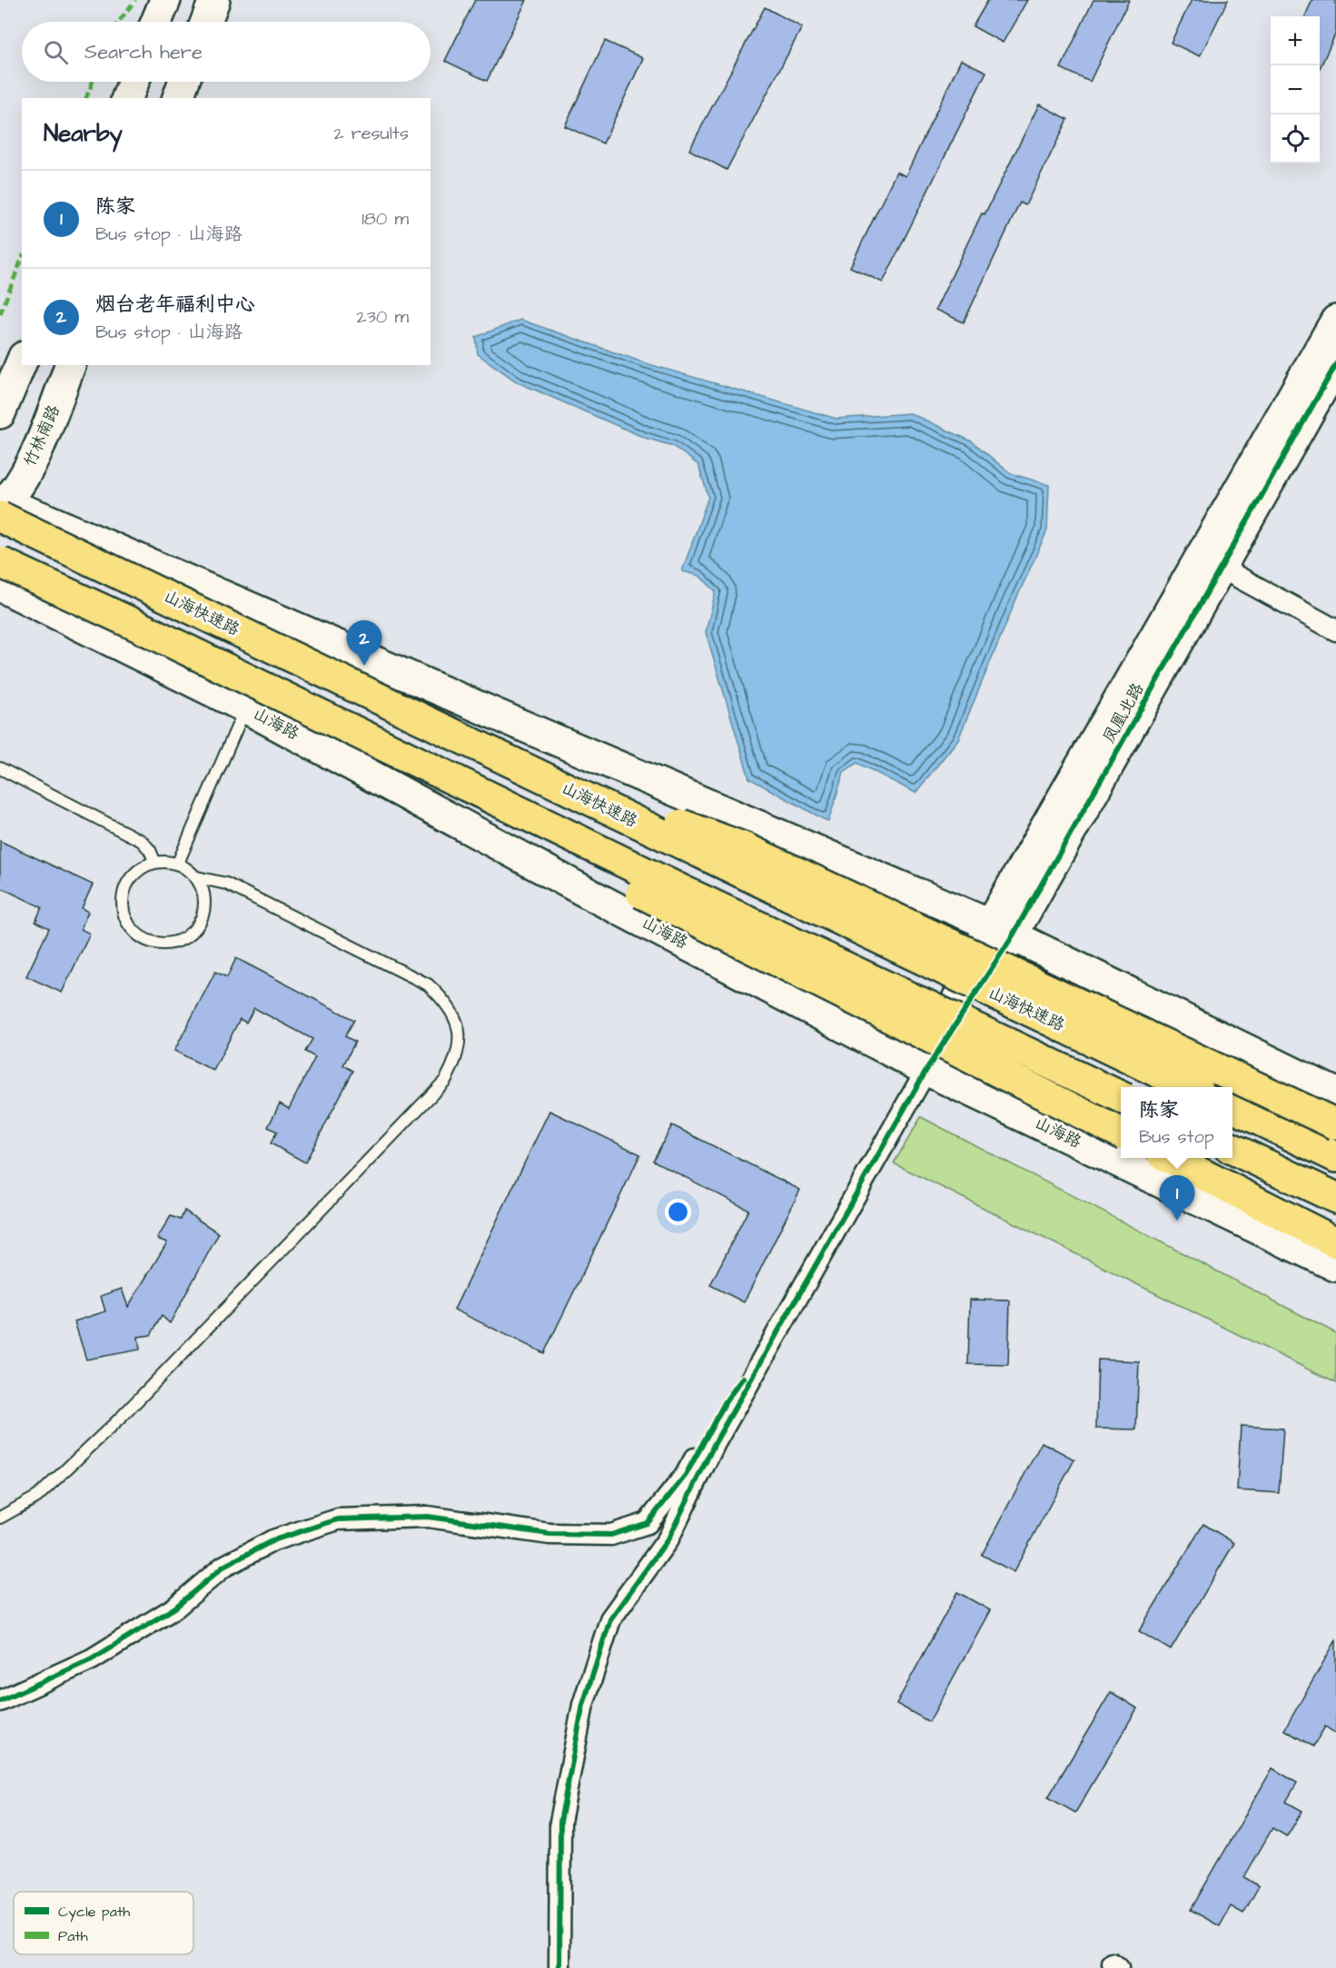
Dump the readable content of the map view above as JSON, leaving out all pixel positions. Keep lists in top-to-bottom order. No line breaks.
{"streets":{"highway":["山海快速路"],"main road":["竹林南路","凤凰北路","山海路"]},"crossings":[["竹林南路","山海快速路"],["凤凰北路","山海路"]],"legend":["Cycle path","Path"],"page":{"map_buttons":["+","−"],"search":"Search here","heading":["Nearby","2 results"],"list":[{"mark":"1","name":"陈家","note":"Bus stop · 山海路","value":"180 m"},{"mark":"2","name":"烟台老年福利中心","note":"Bus stop · 山海路","value":"230 m"}],"pins":["2","1"],"popup":["陈家","Bus stop"]}}
